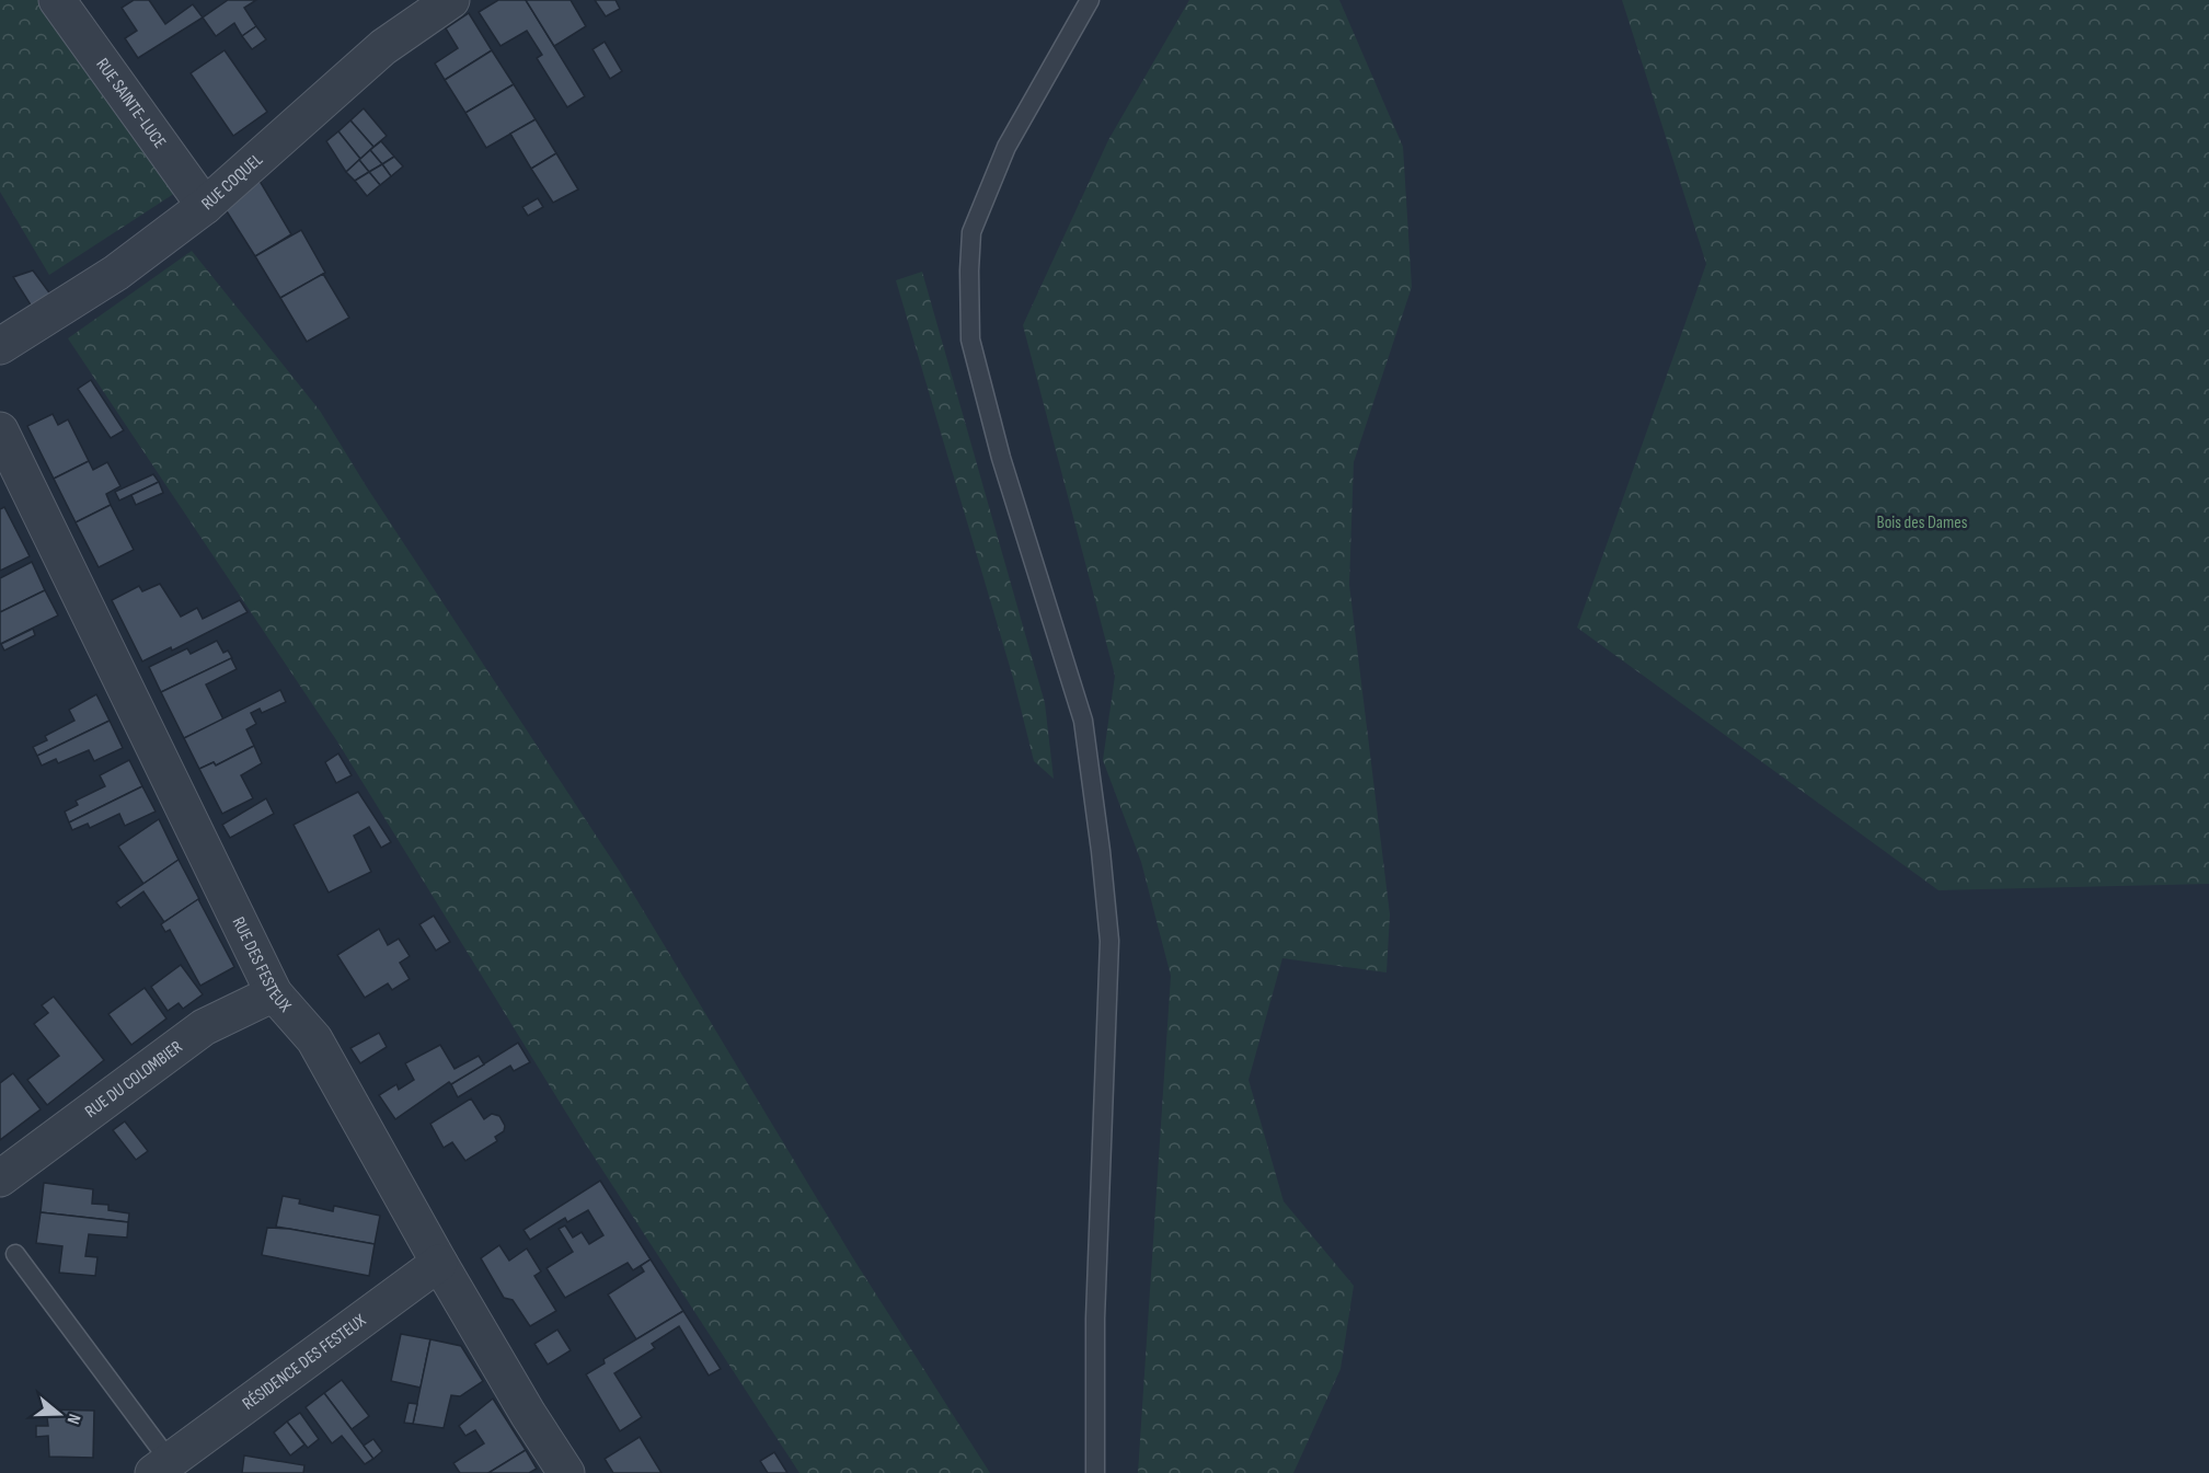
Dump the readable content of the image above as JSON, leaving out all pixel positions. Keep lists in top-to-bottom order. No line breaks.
{"streets":{"street":["RUE SAINTE-LUCE","RUE COQUEL","RUE DES FESTEUX","RUE DU COLOMBIER","RÉSIDENCE DES FESTEUX"]},"crossings":[["RUE SAINTE-LUCE","RUE COQUEL"],["RUE DES FESTEUX","RUE DU COLOMBIER"],["RUE DES FESTEUX","RÉSIDENCE DES FESTEUX"]],"parks":["Bois des Dames"],"north":"right"}
